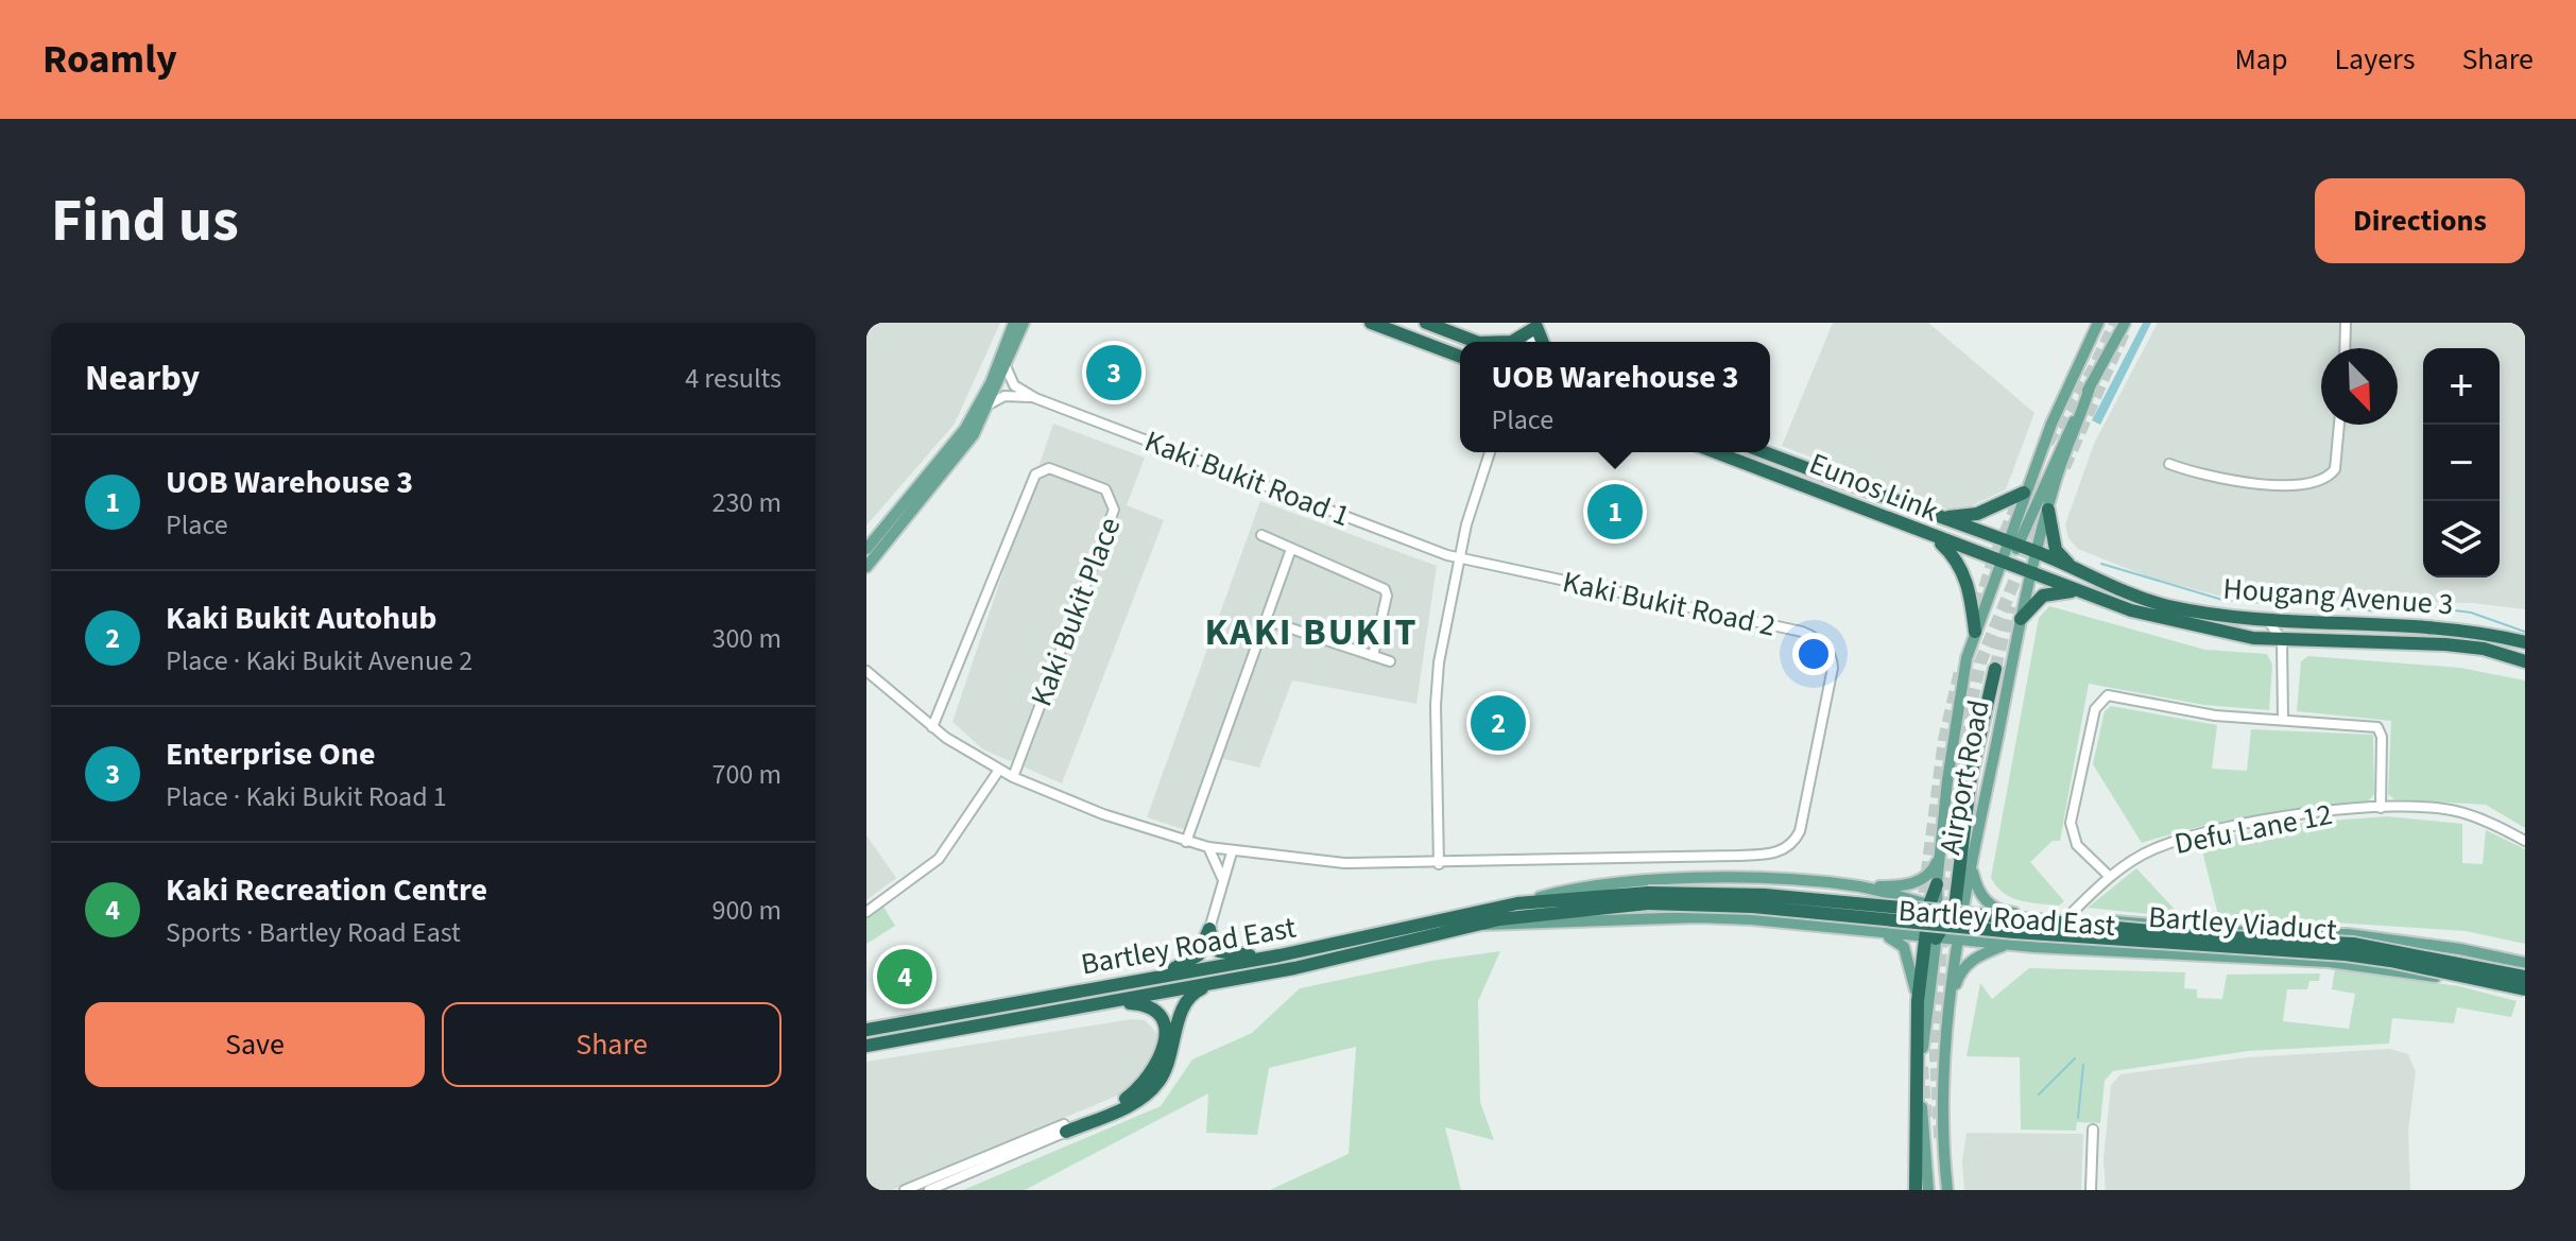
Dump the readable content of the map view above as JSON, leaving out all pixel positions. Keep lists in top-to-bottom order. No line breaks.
{"streets":{"highway":["Eunos Link","Hougang Avenue 3","Bartley Road East","Bartley Viaduct"],"main road":["Airport Road"],"street":["Kaki Bukit Road 1","Kaki Bukit Road 2","Kaki Bukit Place","Defu Lane 12"]},"crossings":[["Kaki Bukit Road 1","Kaki Bukit Road 2"],["Eunos Link","Hougang Avenue 3"],["Eunos Link","Airport Road"],["Hougang Avenue 3","Airport Road"],["Kaki Bukit Road 2","Kaki Bukit Place"],["Airport Road","Bartley Road East"],["Defu Lane 12","Bartley Road East"],["Bartley Road East","Bartley Viaduct"]],"districts":["KAKI BUKIT"],"north":"bottom right","page":{"header":"Roamly","nav":["Map","Layers","Share"],"buttons":["Directions",["Save","Share"]],"title":"Find us","heading":["Nearby","4 results"],"pins":["3","1","2","4"],"popup":["UOB Warehouse 3","Place"],"map_buttons":["+","−"],"list":[{"mark":"1","name":"UOB Warehouse 3","note":"Place","value":"230 m"},{"mark":"2","name":"Kaki Bukit Autohub","note":"Place · Kaki Bukit Avenue 2","value":"300 m"},{"mark":"3","name":"Enterprise One","note":"Place · Kaki Bukit Road 1","value":"700 m"},{"mark":"4","name":"Kaki Recreation Centre","note":"Sports · Bartley Road East","value":"900 m"}]}}
